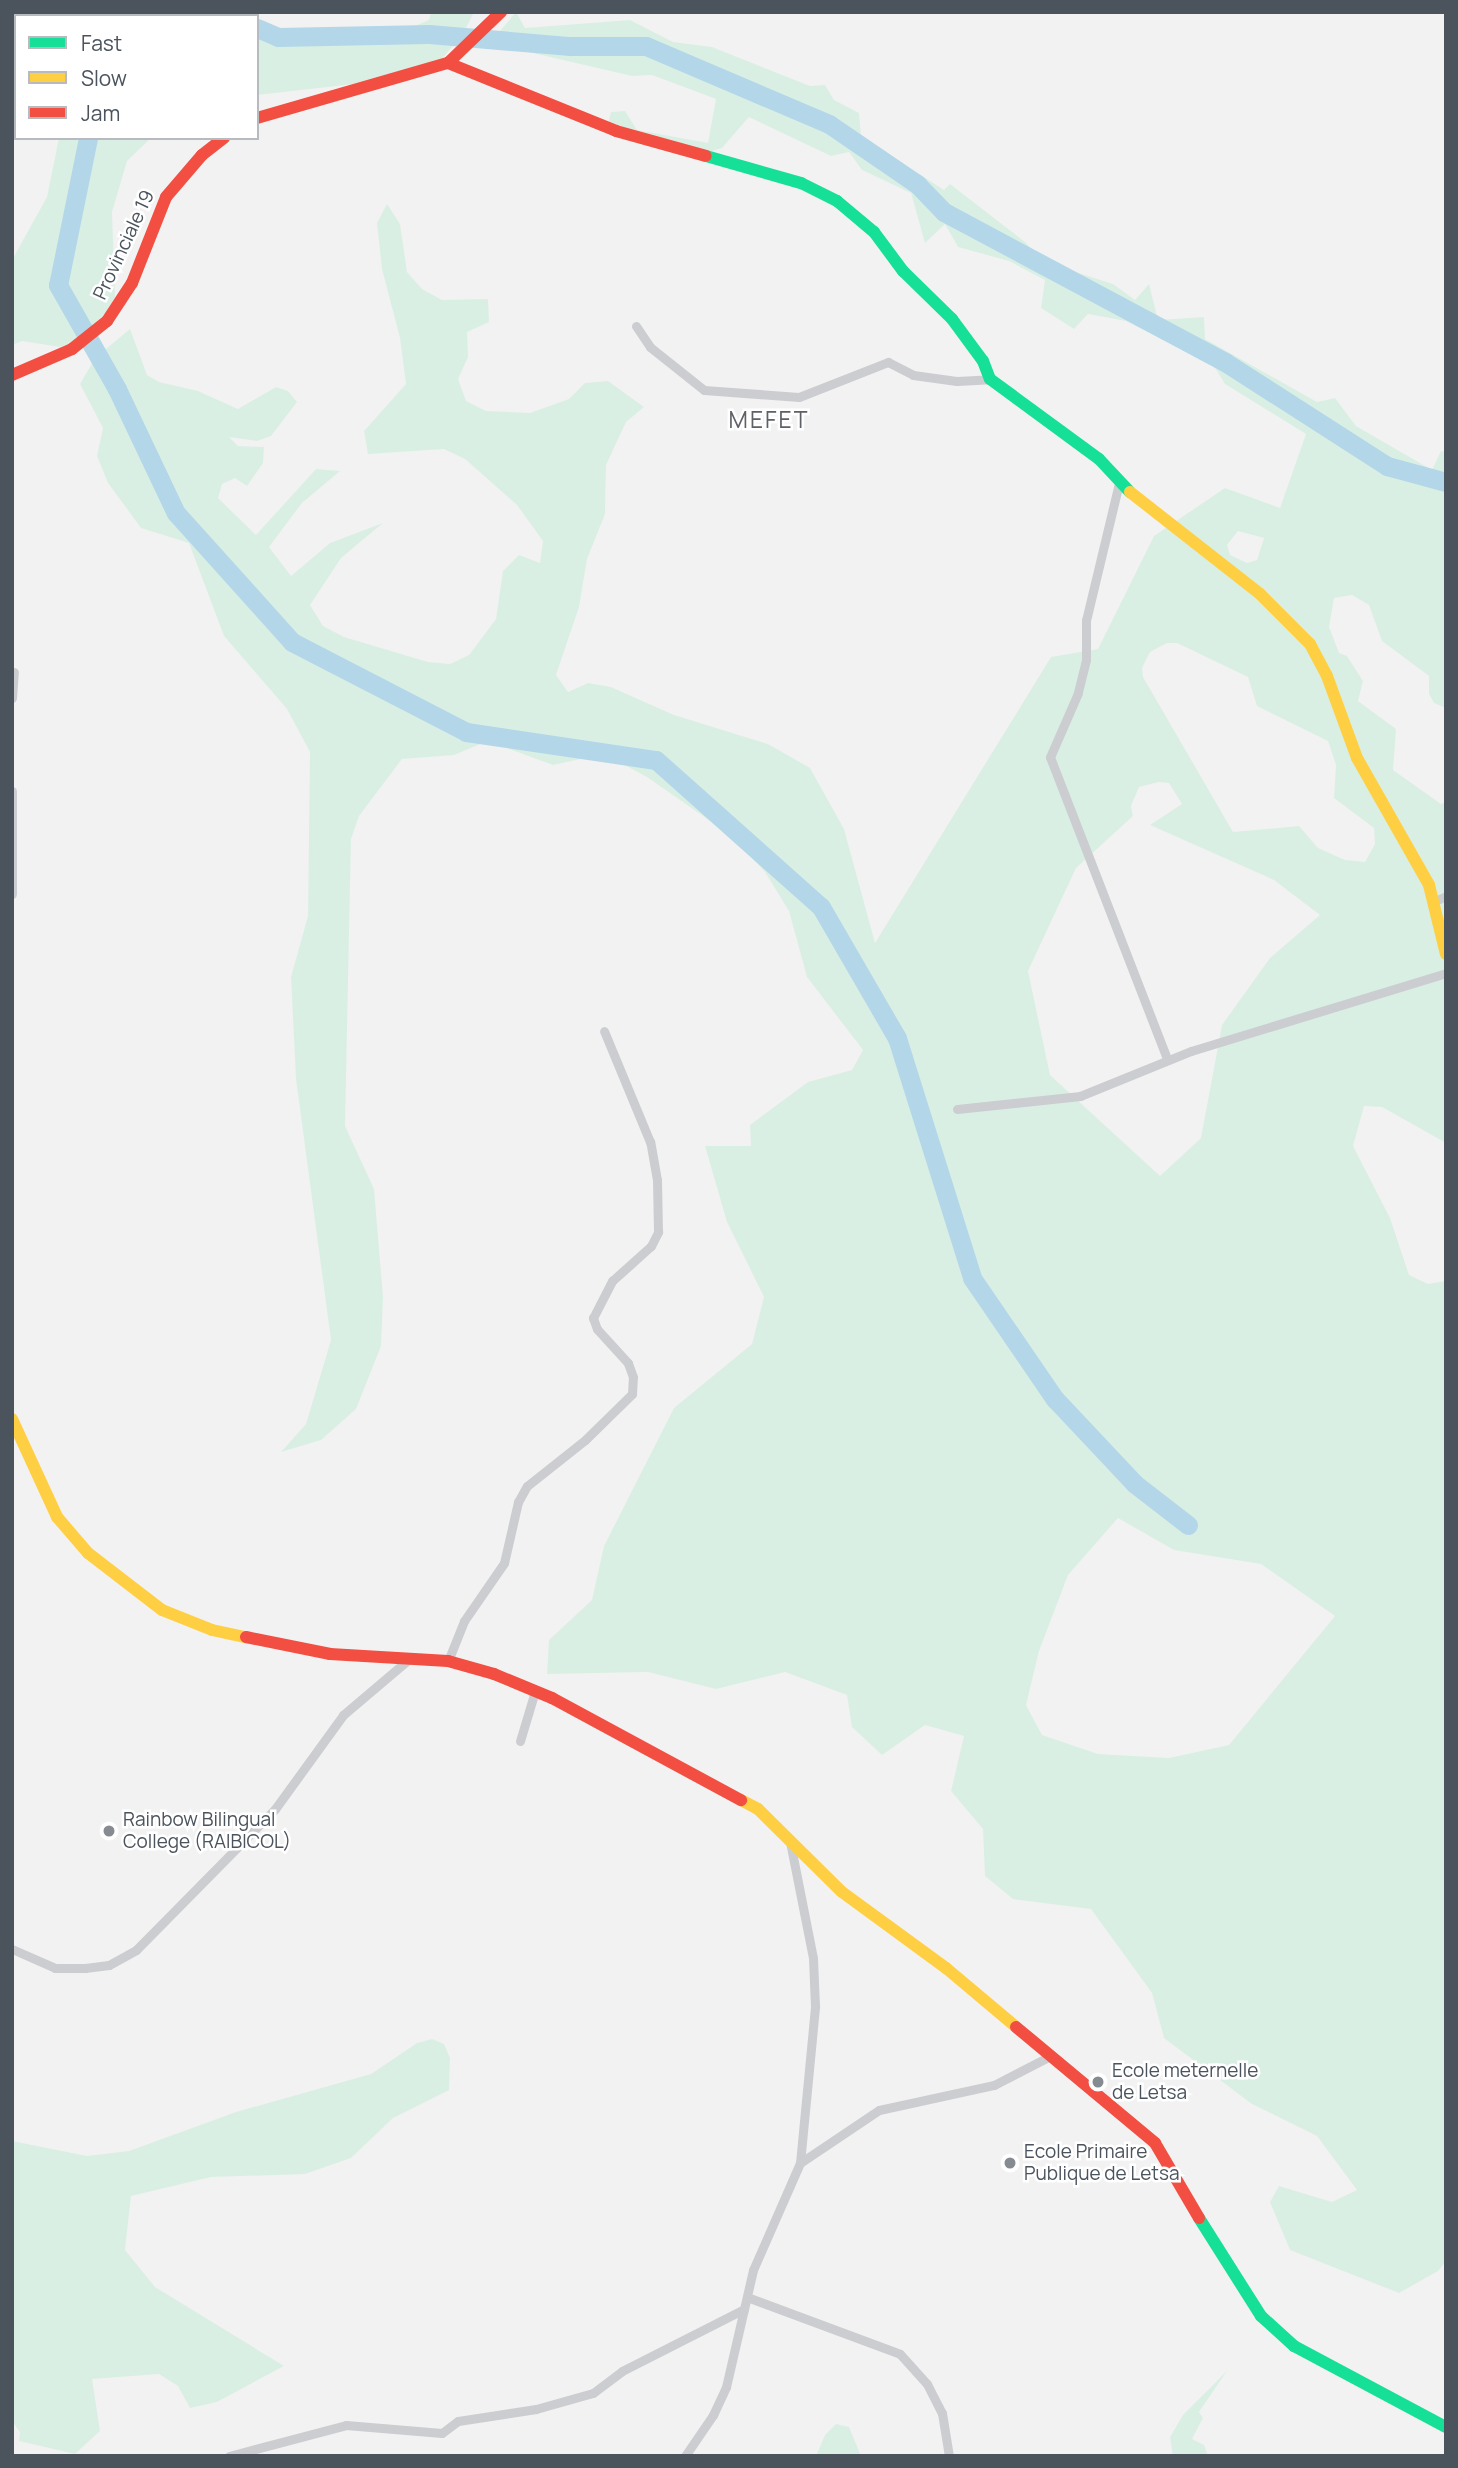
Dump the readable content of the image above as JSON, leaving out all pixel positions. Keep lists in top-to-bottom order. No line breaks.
{"streets":{"street":["Provinciale 19"]},"districts":["MEFET"],"places":["Rainbow Bilingual College (RAIBICOL)","Ecole meternelle de Letsa","Ecole Primaire Publique de Letsa"],"legend":["Fast","Slow","Jam"]}
